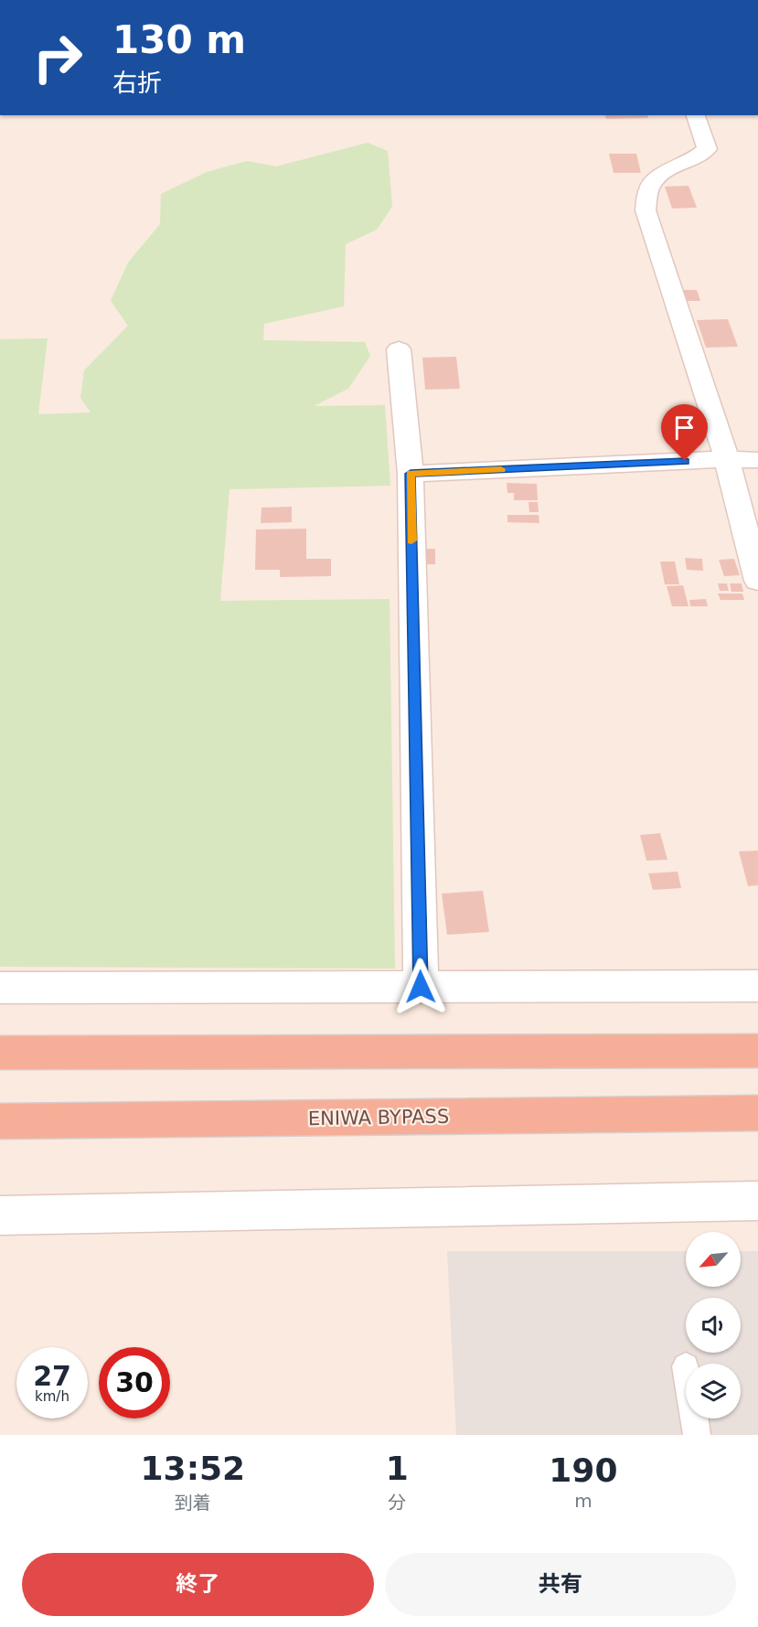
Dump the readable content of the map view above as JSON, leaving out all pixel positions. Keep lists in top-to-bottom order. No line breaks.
{"streets":{"highway":["ENIWA BYPASS"]},"north":"bottom left","page":{"turn":["130 m","右折"],"speed":"27 km/h","limit":"30","eta":["13:52","到着","1","分","190","m"],"buttons":["終了","共有"]}}
